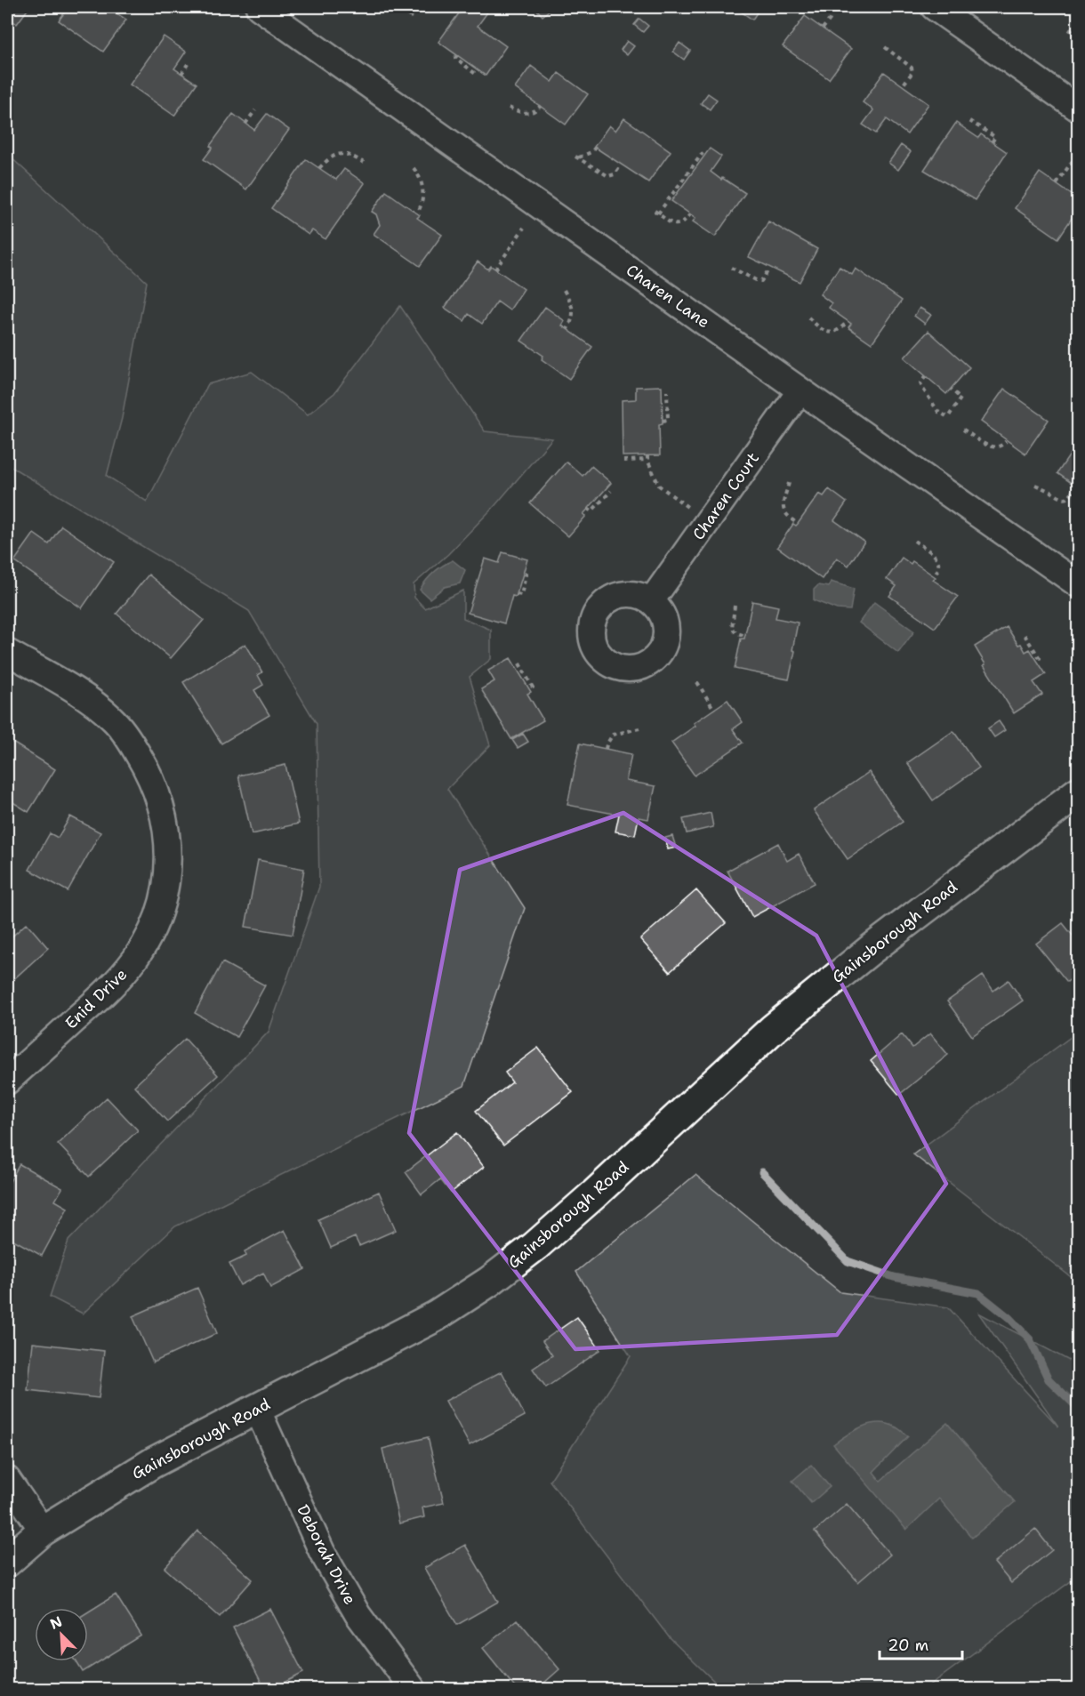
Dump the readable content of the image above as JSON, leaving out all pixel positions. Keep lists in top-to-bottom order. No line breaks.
{"streets":{"street":["Charen Lane","Charen Court","Gainsborough Road","Enid Drive","Deborah Drive"]},"crossings":[["Charen Lane","Charen Court"],["Gainsborough Road","Deborah Drive"]],"scale_bar":"20 m","north":"top left"}
